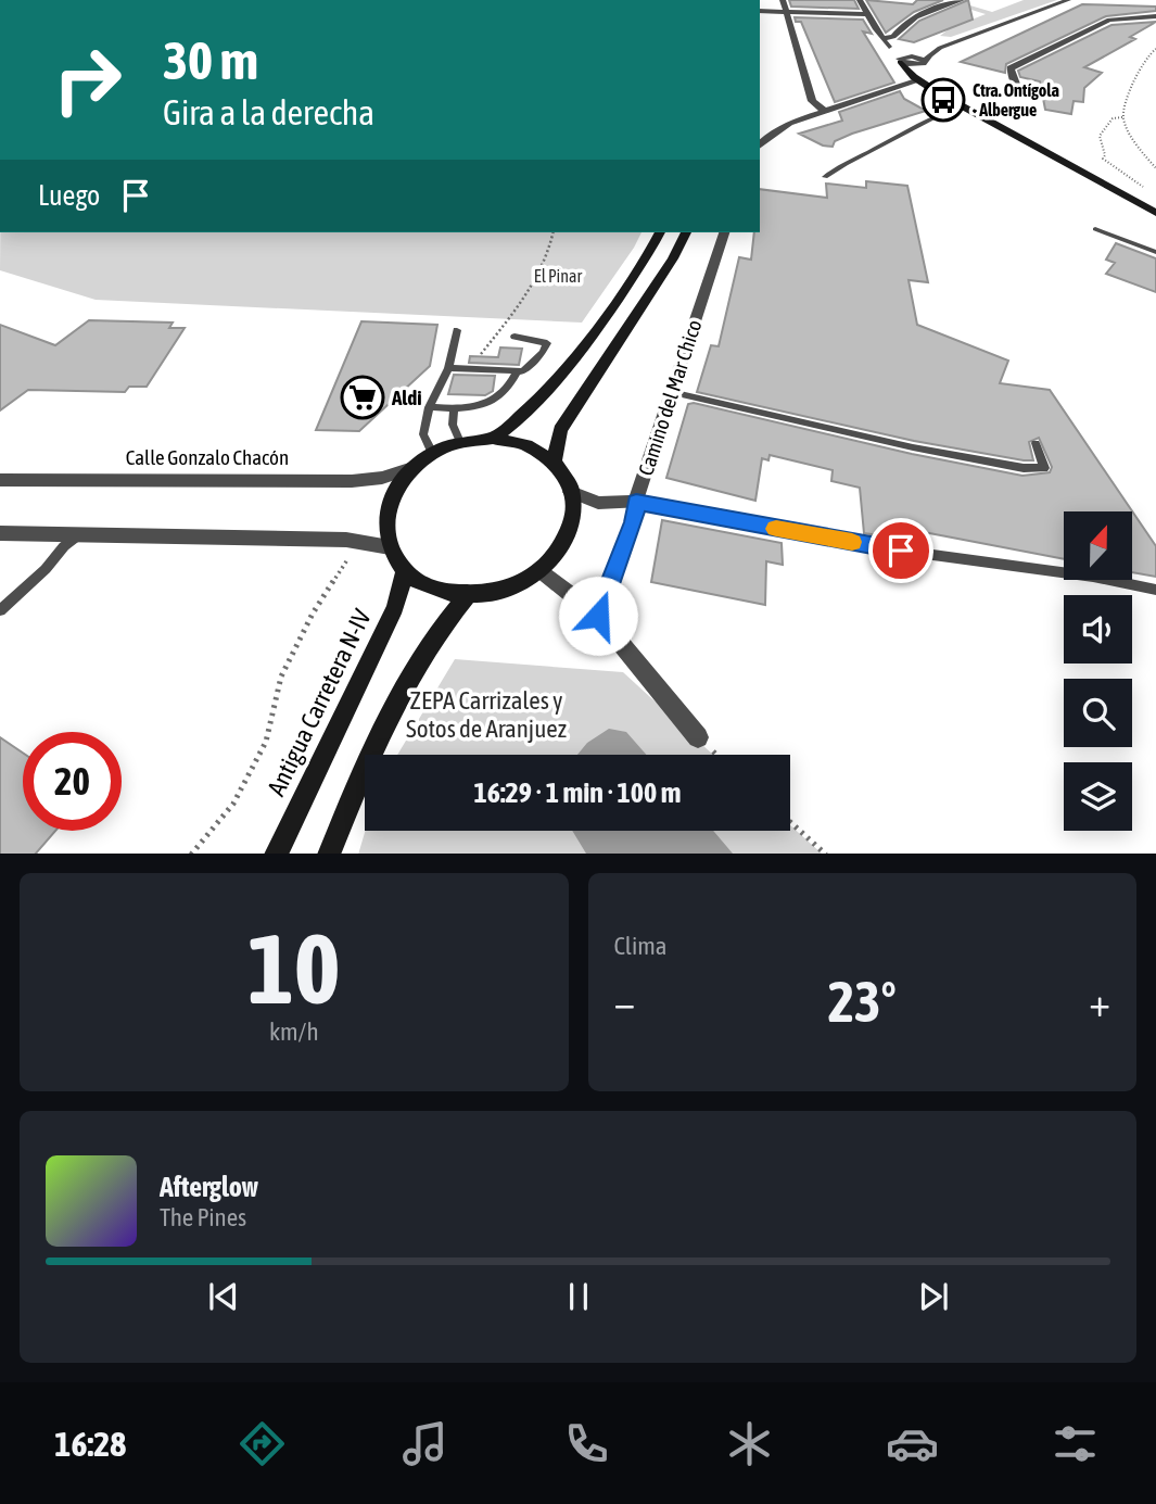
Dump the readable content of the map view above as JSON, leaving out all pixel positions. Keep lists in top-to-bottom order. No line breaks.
{"streets":{"main road":["Antigua Carretera N-IV"],"street":["Camino del Mar Chico","Calle Gonzalo Chacón"]},"crossings":[["Camino del Mar Chico","Calle Gonzalo Chacón"],["Camino del Mar Chico","Antigua Carretera N-IV"],["Calle Gonzalo Chacón","Antigua Carretera N-IV"]],"parks":["El Pinar","ZEPA Carrizales y Sotos de Aranjuez"],"places":{"bus stop":["Ctra. Ontígola - Albergue"],"supermarket":["Aldi"]},"north":"top","page":{"turn":["30 m","Gira a la derecha"],"then":"Luego","limit":"20","trip":"16:29 · 1 min · 100 m","tile":[["10","km/h"],"Clima"],"heat":["−","23°","+"],"song":["Afterglow","The Pines"],"tabs":"16:28"}}
